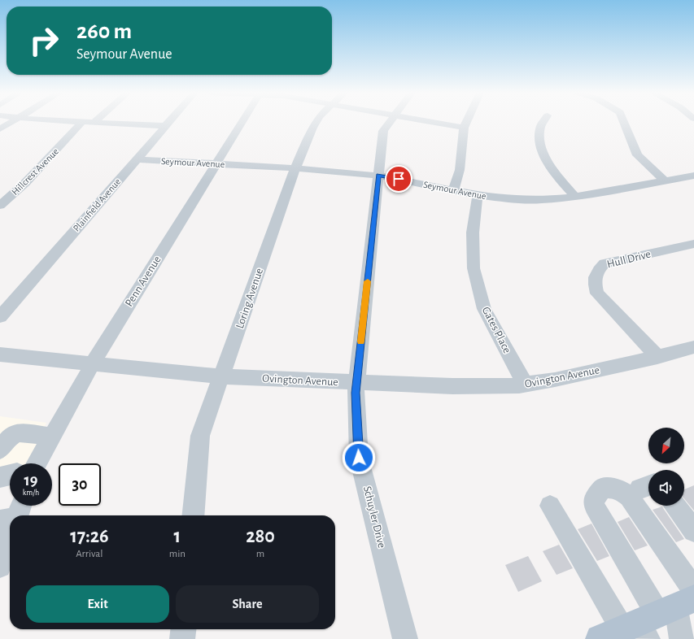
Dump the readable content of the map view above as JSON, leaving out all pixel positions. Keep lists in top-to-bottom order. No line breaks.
{"streets":{"street":["Seymour Avenue","Hillcrest Avenue","Plainfield Avenue","Hull Drive","Penn Avenue","Loring Avenue","Gates Place","Ovington Avenue","Schuyler Drive"]},"crossings":[["Seymour Avenue","Plainfield Avenue"],["Seymour Avenue","Penn Avenue"],["Seymour Avenue","Loring Avenue"],["Seymour Avenue","Gates Place"],["Seymour Avenue","Schuyler Drive"],["Hull Drive","Ovington Avenue"],["Penn Avenue","Ovington Avenue"],["Loring Avenue","Ovington Avenue"],["Gates Place","Ovington Avenue"],["Ovington Avenue","Schuyler Drive"]],"north":"bottom left","page":{"turn":["260 m","Seymour Avenue"],"speed":"19 km/h","limit":"30","eta":["17:26","Arrival","1","min","280","m"],"buttons":["Exit","Share"]}}
